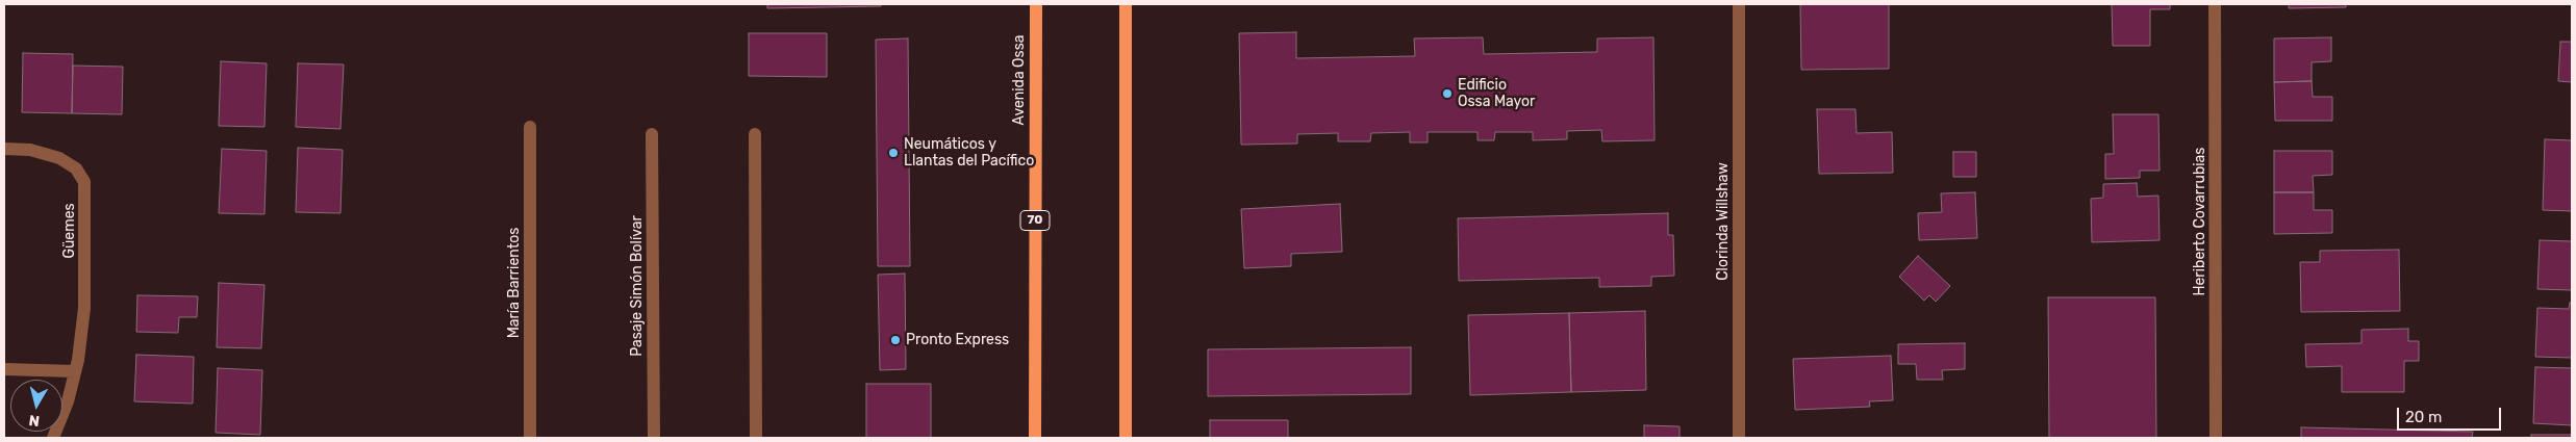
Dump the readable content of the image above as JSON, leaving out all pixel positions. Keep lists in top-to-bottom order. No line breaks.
{"streets":{"main road":["Avenida Ossa","70"],"street":["Clorinda Willshaw","Heriberto Covarrubias","Güemes","María Barrientos","Pasaje Simón Bolívar"]},"places":["Edificio Ossa Mayor","Neumáticos y Llantas del Pacífico","Pronto Express"],"scale_bar":"20 m","north":"bottom"}
